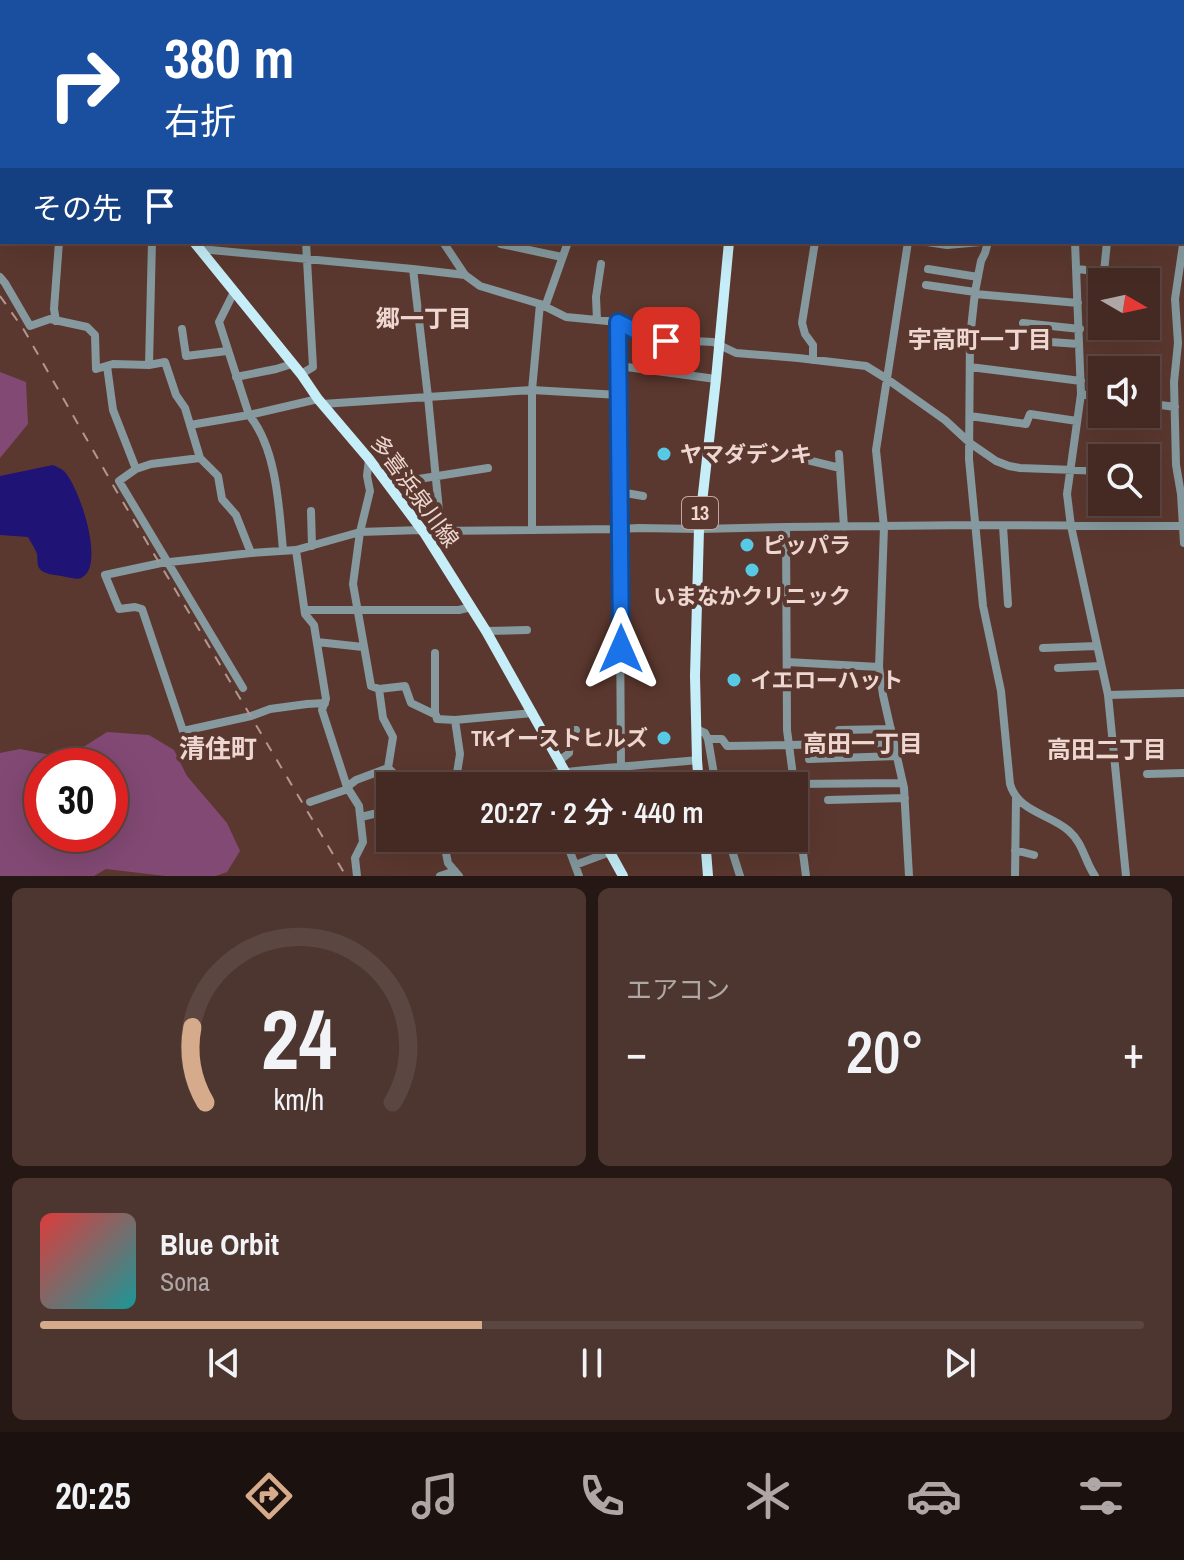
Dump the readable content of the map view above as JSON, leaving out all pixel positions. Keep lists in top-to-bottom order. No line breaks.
{"streets":{"main road":["多喜浜泉川線","13"]},"districts":["郷一丁目","宇高町一丁目","高田一丁目","清住町","高田二丁目"],"places":["ヤマダデンキ","ピッパラ","いまなかクリニック","イエローハット","TKイーストヒルズ"],"north":"right","page":{"turn":["380 m","右折"],"then":"その先","limit":"30","trip":"20:27 · 2 分 · 440 m","tile":"エアコン","heat":["−","20°","+"],"song":["Blue Orbit","Sona"],"tabs":"20:25","gauge":["24","km/h"]}}
